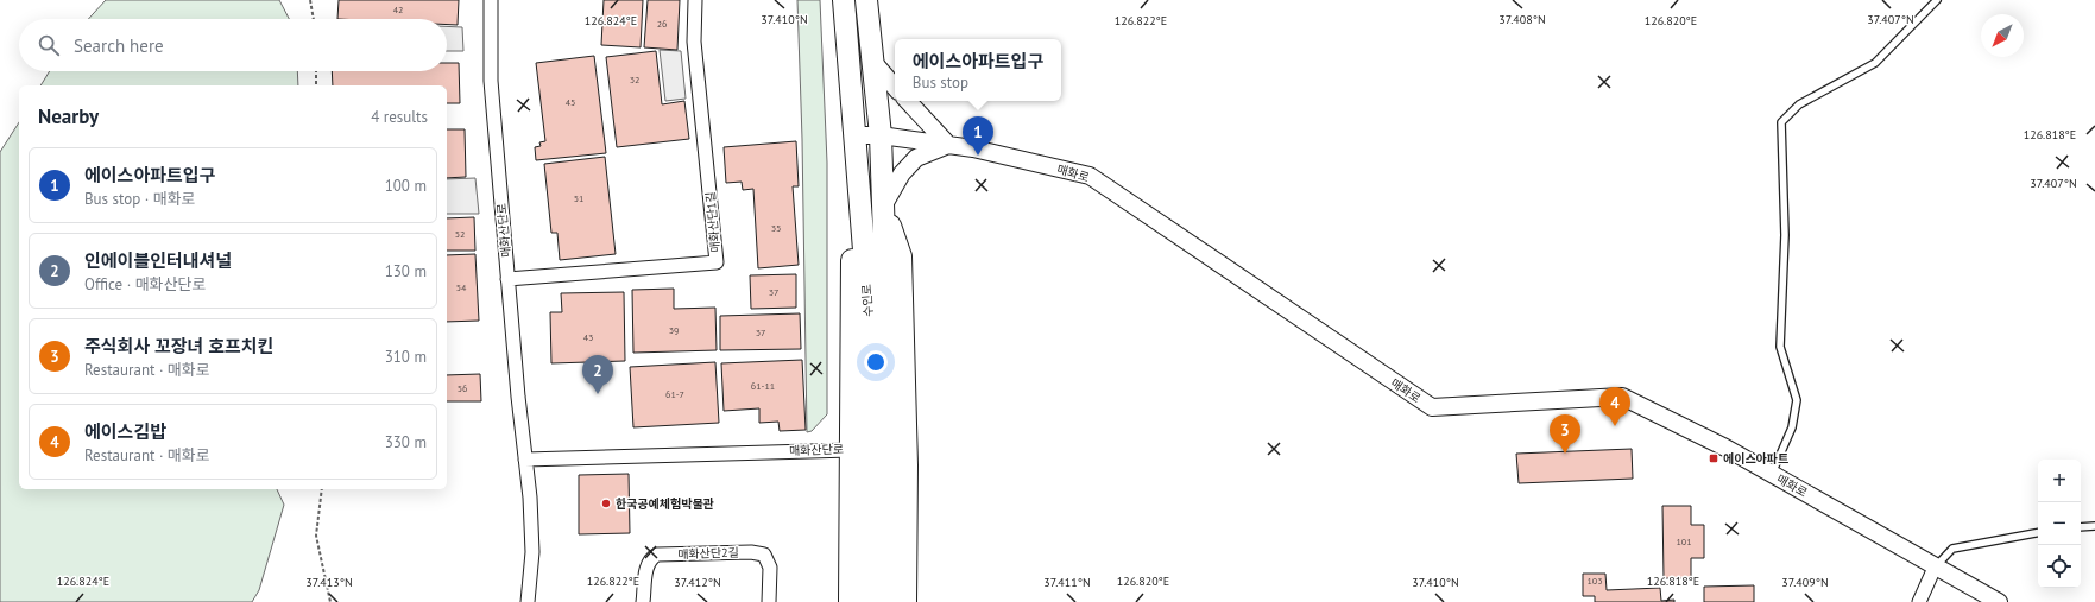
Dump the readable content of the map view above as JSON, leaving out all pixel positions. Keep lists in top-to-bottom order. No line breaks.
{"streets":{"main road":["수인로"],"street":["매화로","매화산단1길","매화산단로","매화산단2길"]},"crossings":[["매화로","수인로"],["매화산단1길","매화산단로"]],"places":{"transit":["에이스아파트"],"other":["한국공예체험박물관"]},"house_numbers":["42","26","32","45","51","35","52","54","37","39","37","43","61-11","56","61-7","101","103"],"north":"bottom left","page":{"search":"Search here","popup":["에이스아파트입구","Bus stop"],"heading":["Nearby","4 results"],"pins":["1","2","4","3"],"list":[{"mark":"1","name":"에이스아파트입구","note":"Bus stop · 매화로","value":"100 m"},{"mark":"2","name":"인에이블인터내셔널","note":"Office · 매화산단로","value":"130 m"},{"mark":"3","name":"주식회사 꼬장녀 호프치킨","note":"Restaurant · 매화로","value":"310 m"},{"mark":"4","name":"에이스김밥","note":"Restaurant · 매화로","value":"330 m"}],"map_buttons":["+","−"]},"coordinates":["37.408°N","37.407°N","37.410°N","126.824°E","126.822°E","126.820°E","126.818°E","37.413°N","37.412°N","37.411°N","37.409°N"]}
